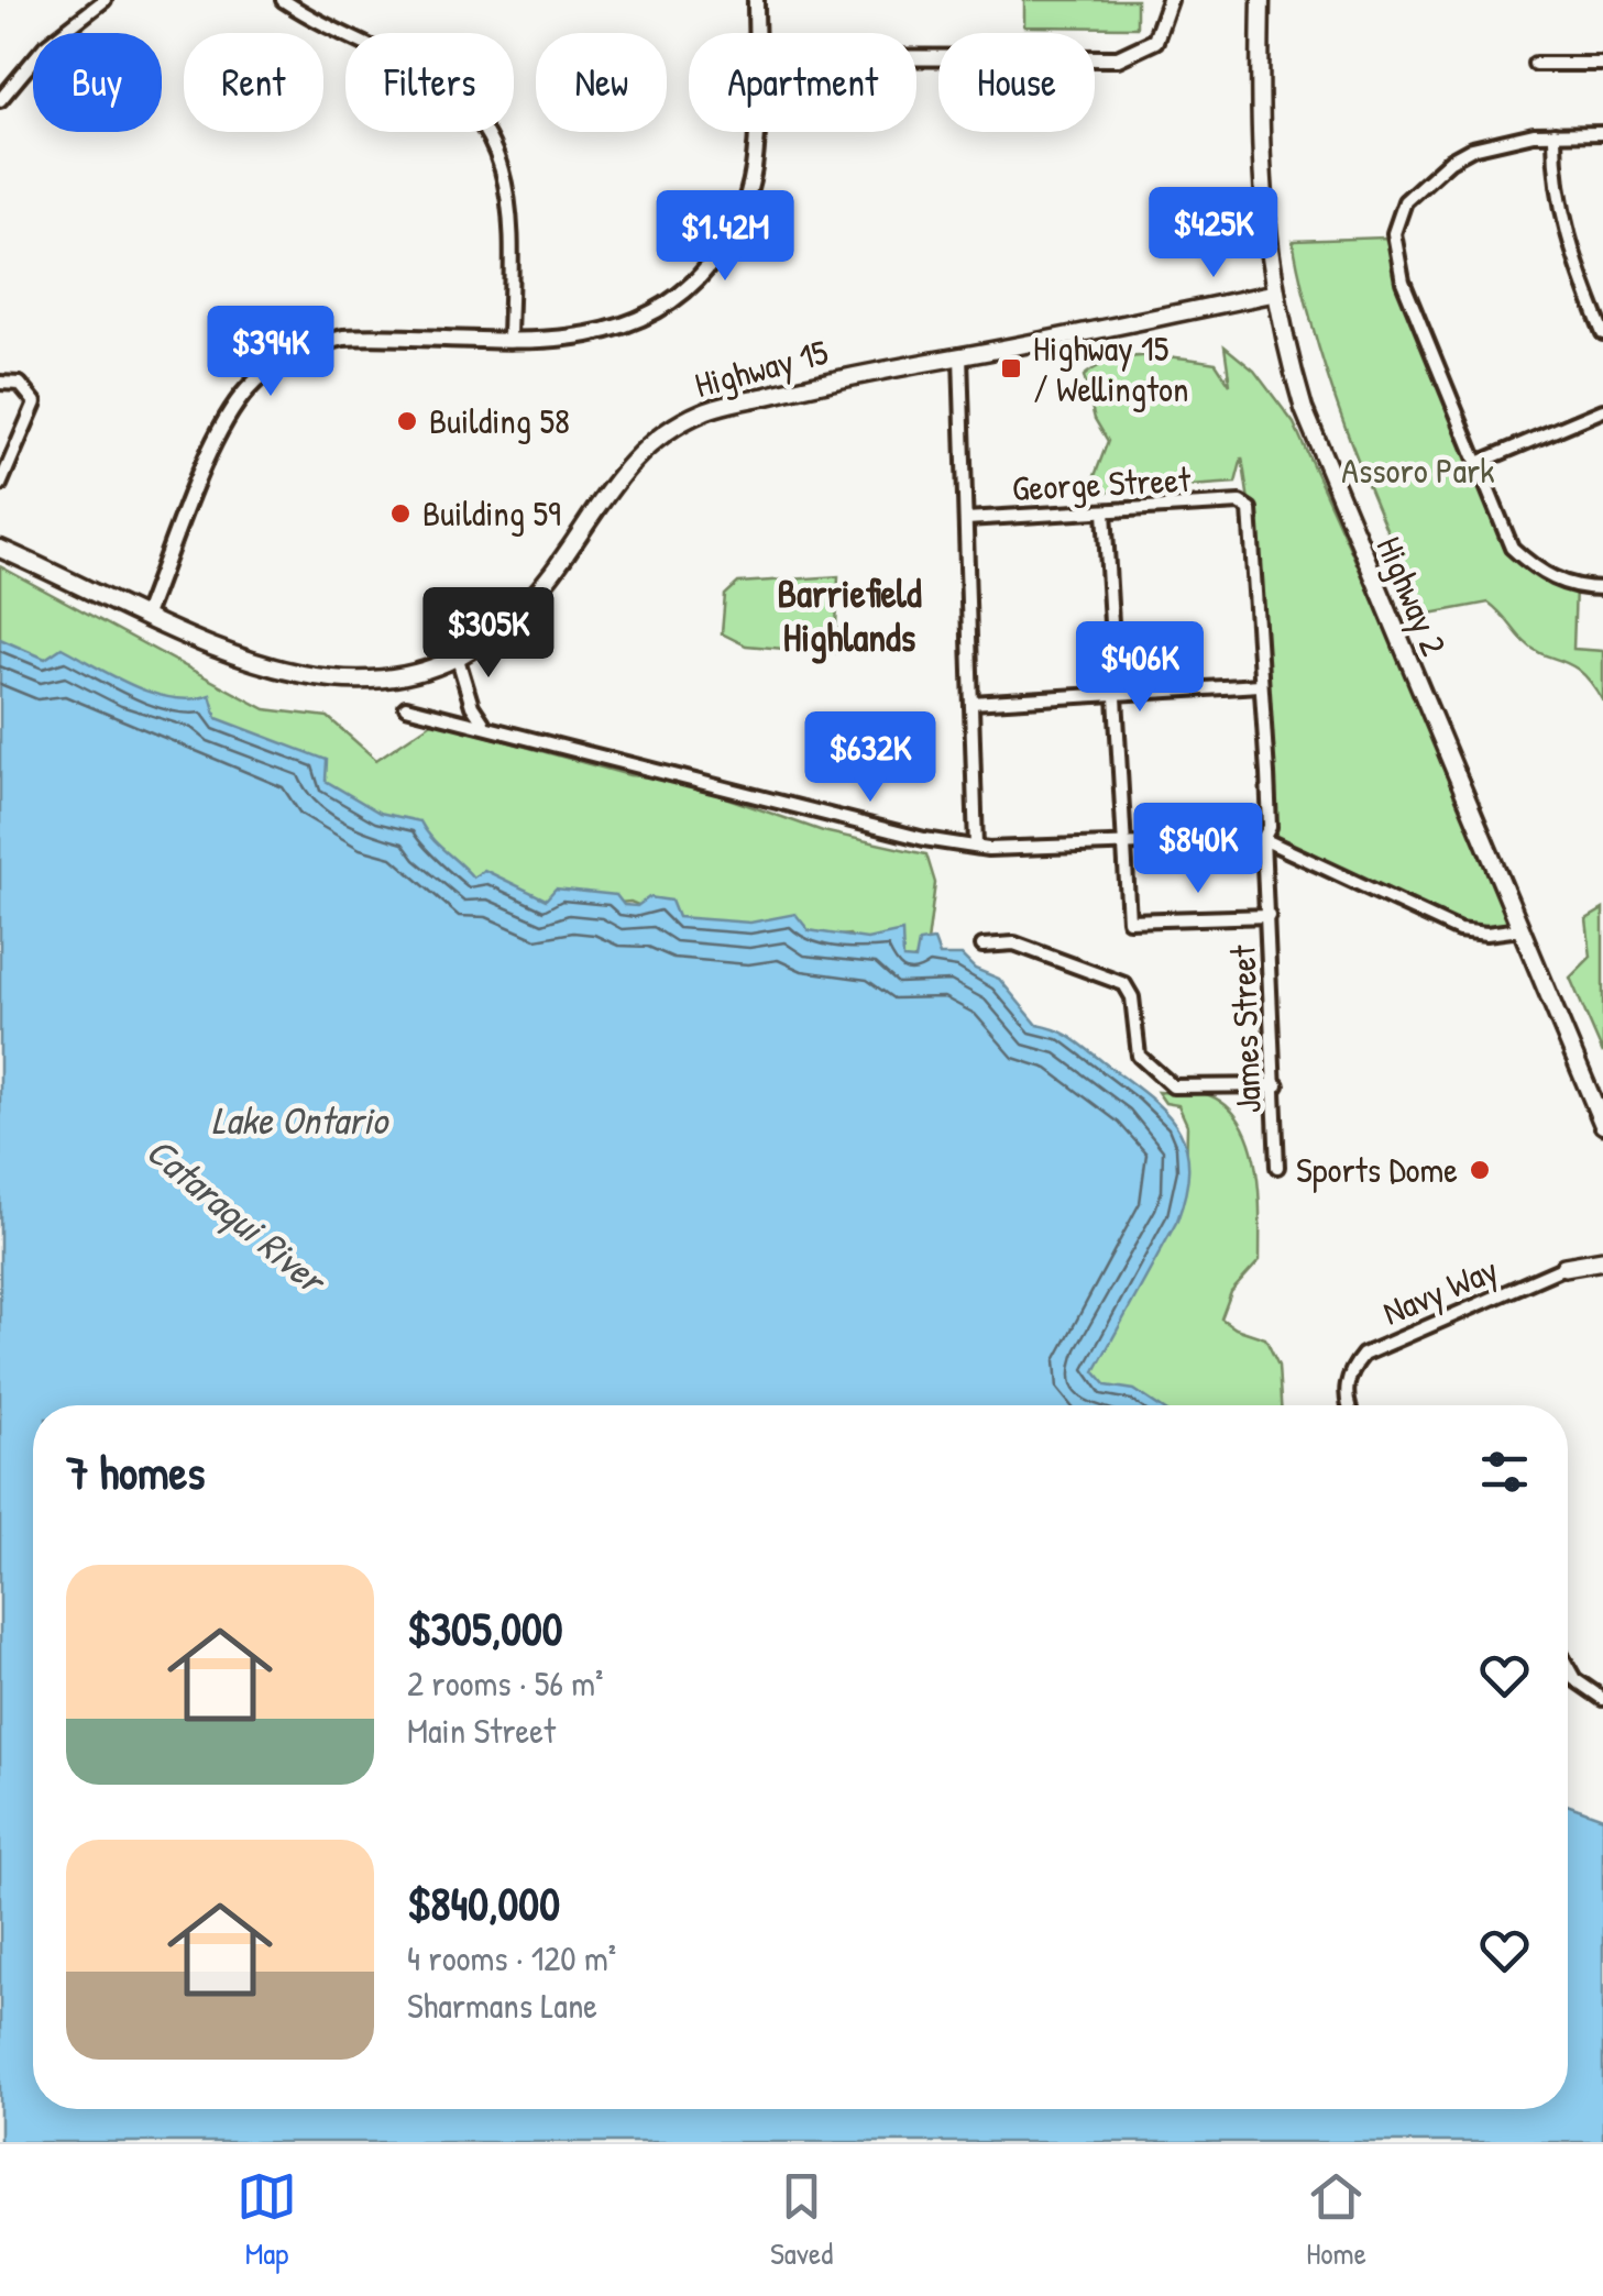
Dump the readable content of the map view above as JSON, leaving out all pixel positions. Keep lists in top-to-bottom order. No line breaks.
{"streets":{"main road":["Highway 15","Highway 2"],"street":["George Street","James Street","Navy Way"]},"crossings":[["Highway 15","Highway 2"],["George Street","James Street"]],"districts":["Barriefield Highlands"],"water":["Lake Ontario","Cataraqui River"],"parks":["Assoro Park"],"places":{"transit":["Highway 15 / Wellington"],"other":["Building 58","Building 59","Sports Dome"]},"page":{"chip":["Buy","Rent","Filters","New","Apartment","House"],"price":["$425K","$1.42M","$394K","$305K","$406K","$632K","$840K"],"heading":"7 homes","list":[{"name":"$305,000","note":"2 rooms · 56 m² · Main Street"},{"name":"$840,000","note":"4 rooms · 120 m² · Sharmans Lane"}],"tabs":["Map","Saved","Home"]}}
